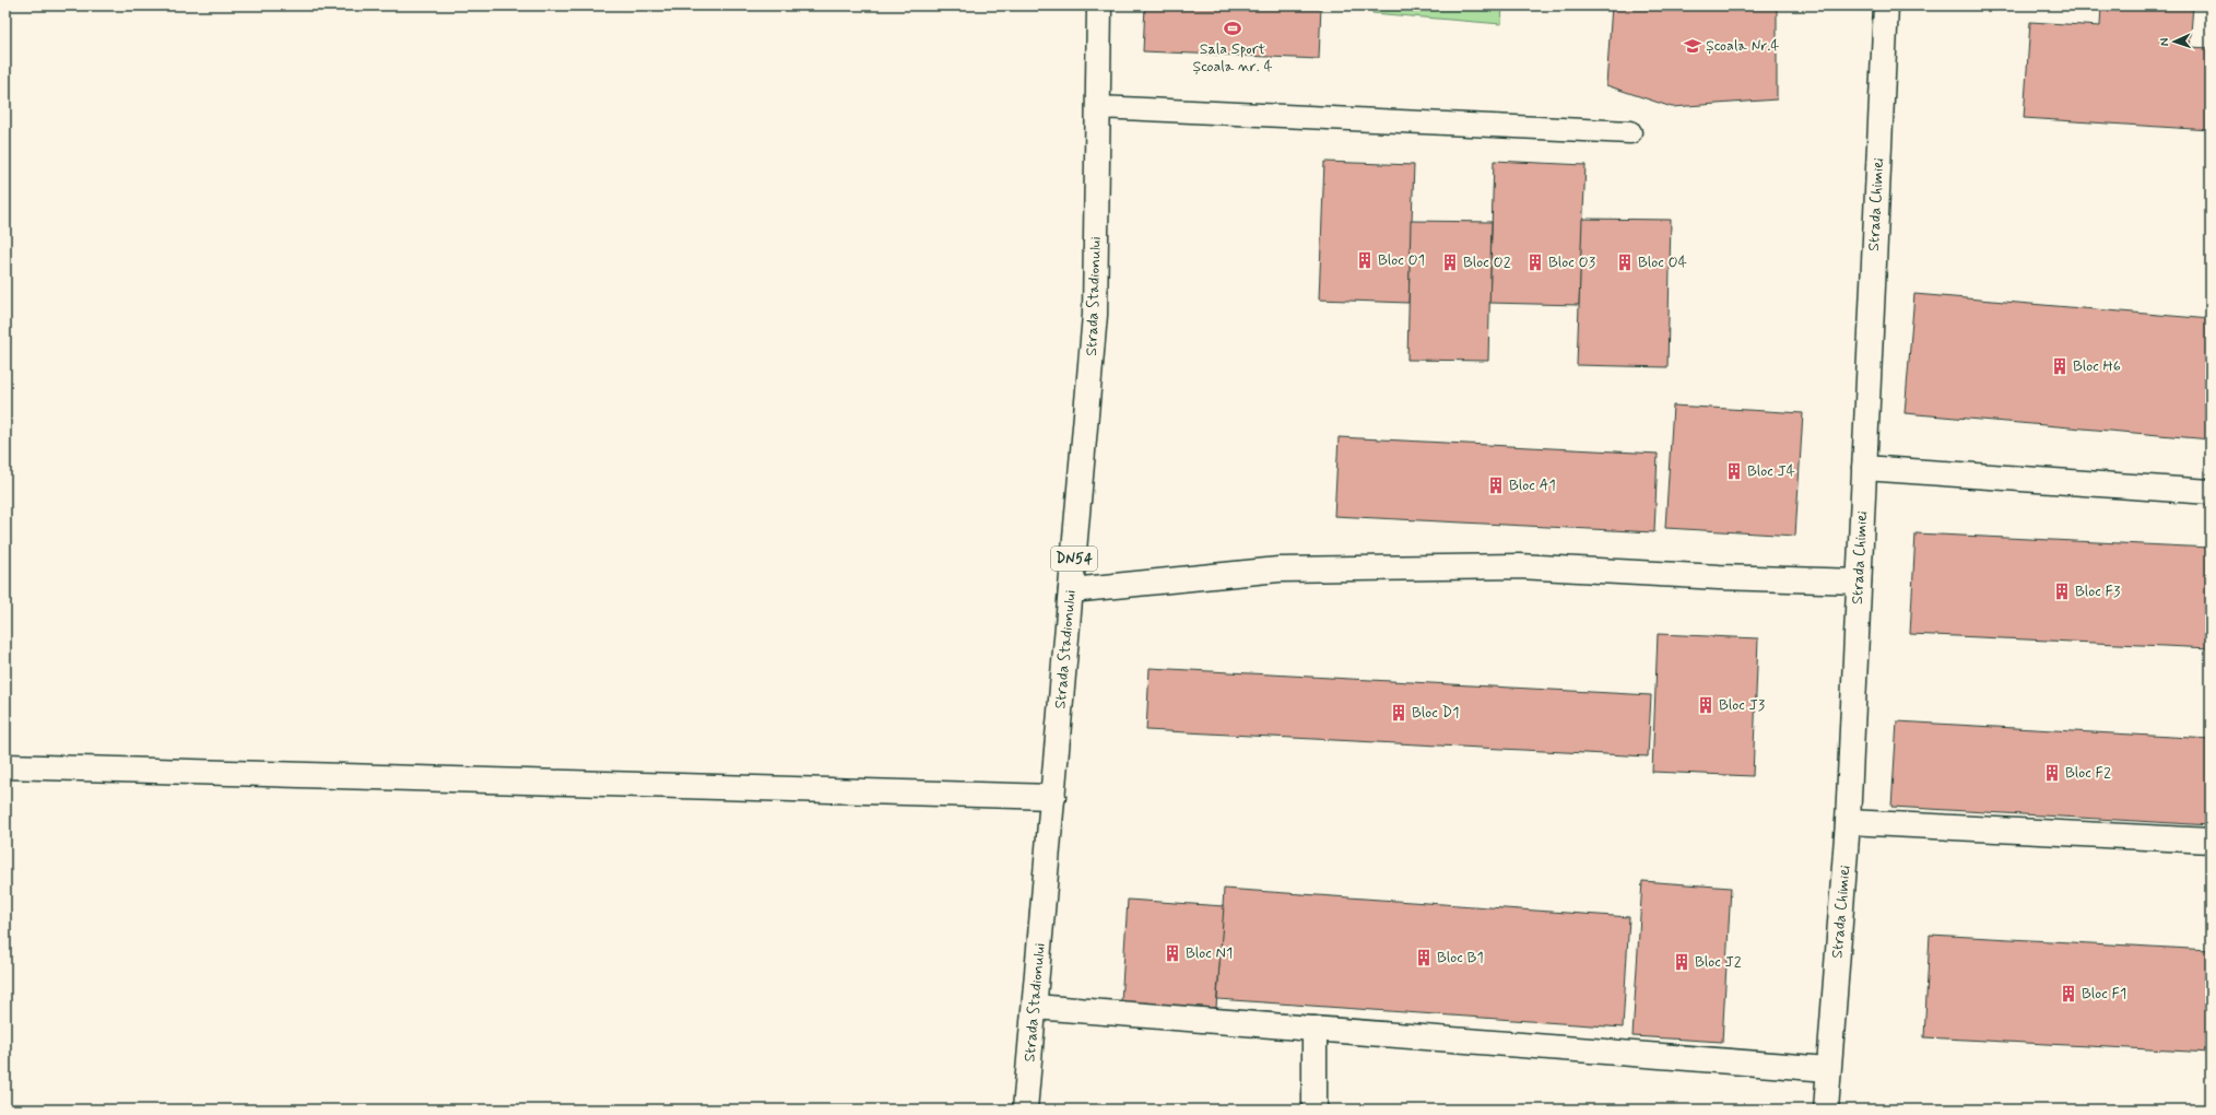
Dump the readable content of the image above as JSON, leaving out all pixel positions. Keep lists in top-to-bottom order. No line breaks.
{"streets":{"street":["Strada Chimiei","Strada Stadionului","DN54"]},"places":{"sports":["Sala Sport Școala nr. 4"],"school or university":["Școala Nr.4"],"building":["Bloc O1","Bloc O2","Bloc O3","Bloc O4","Bloc H6","Bloc J4","Bloc A1","Bloc F3","Bloc J3","Bloc D1","Bloc F2","Bloc N1","Bloc B1","Bloc J2","Bloc F1"]},"north":"left"}
